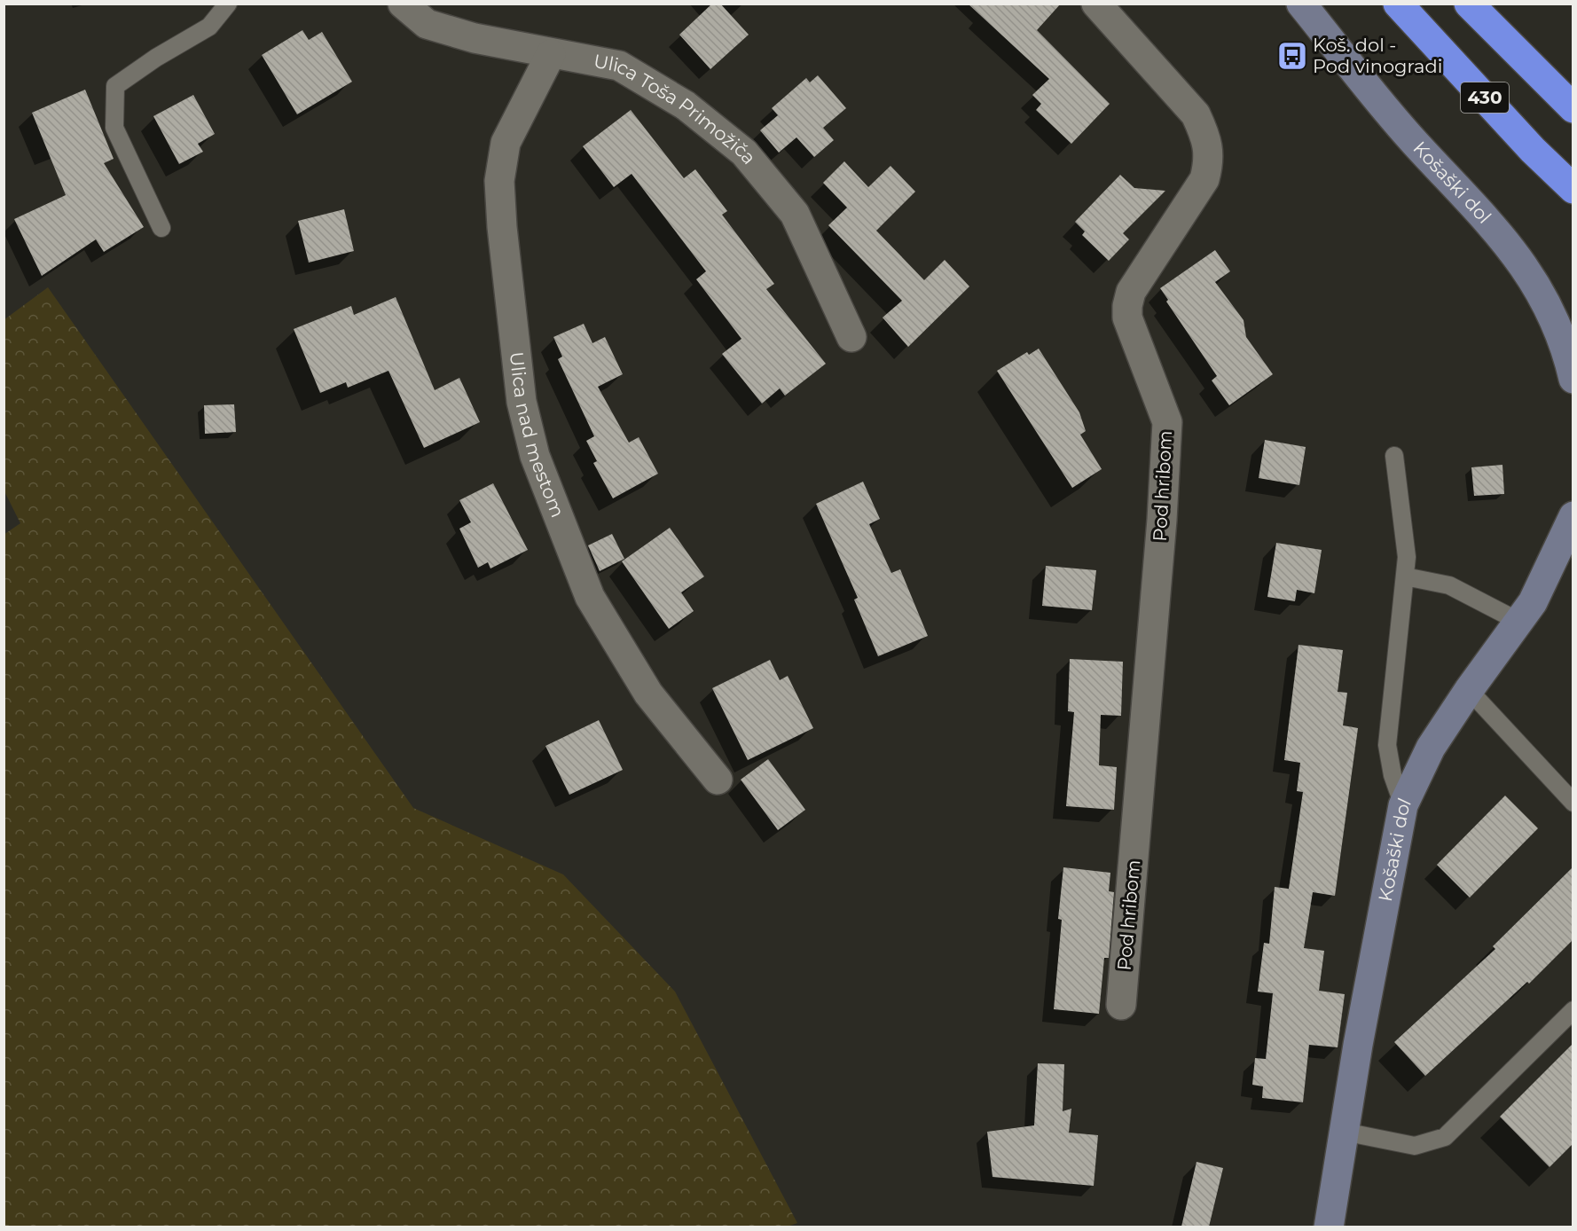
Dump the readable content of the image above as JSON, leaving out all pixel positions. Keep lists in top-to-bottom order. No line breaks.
{"streets":{"highway":["430"],"street":["Ulica Toša Primožiča","Košaški dol","Ulica nad mestom","Pod hribom"]},"crossings":[["Ulica Toša Primožiča","Ulica nad mestom"]],"places":{"bus stop":["Koš. dol - Pod vinogradi"]}}
